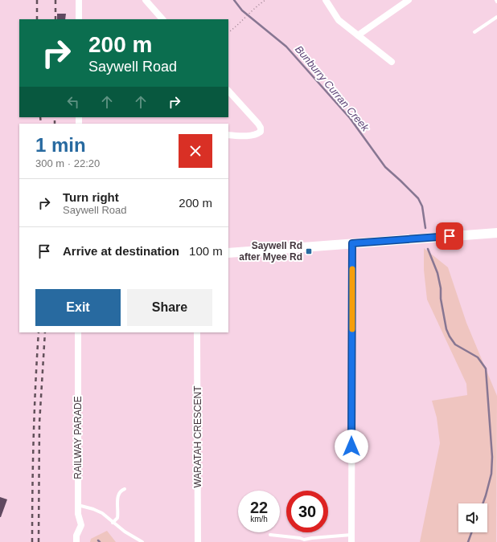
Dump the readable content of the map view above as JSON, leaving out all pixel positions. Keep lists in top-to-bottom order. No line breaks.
{"streets":{"street":["WARATAH CRESCENT","RAILWAY PARADE"]},"water":["Bunburry Curran Creek"],"places":{"transit":["Saywell Rd after Myee Rd"]},"page":{"turn":["200 m","Saywell Road"],"heading":["1 min","300 m · 22:20"],"list":[{"name":"Turn right","note":"Saywell Road","value":"200 m"},{"name":"Arrive at destination","value":"100 m"}],"buttons":["Exit","Share"],"speed":"22 km/h","limit":"30"}}
